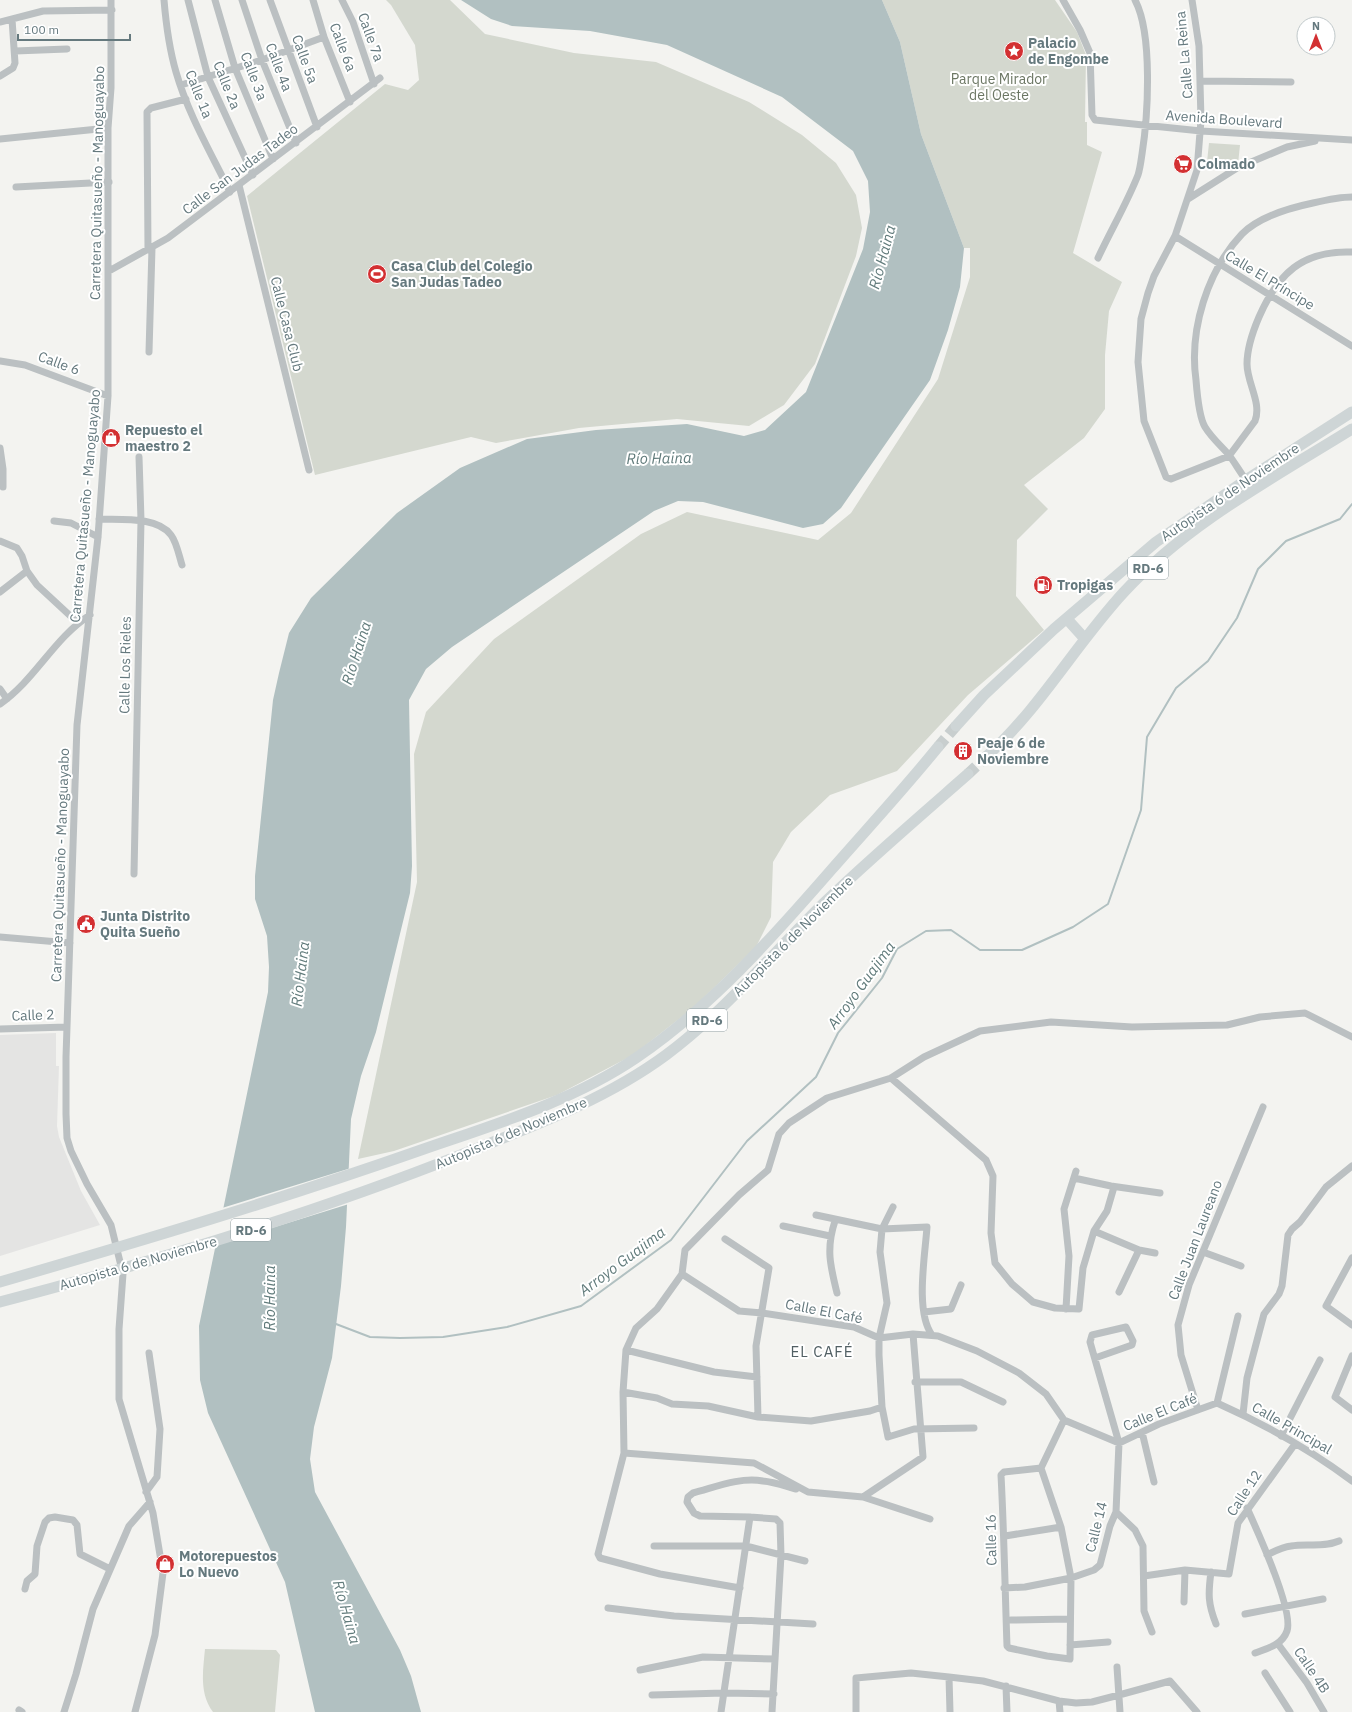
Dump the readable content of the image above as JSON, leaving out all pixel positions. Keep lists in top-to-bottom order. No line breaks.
{"streets":{"highway":["Autopista 6 de Noviembre","RD-6"],"street":["Calle 7a","Calle 6a","Calle La Reina","Calle 5a","Calle 4a","Calle 3a","Calle 2a","Calle 1a","Avenida Boulevard","Calle San Judas Tadeo","Carretera Quitasueño - Manoguayabo","Calle El Príncipe","Calle Casa Club","Calle 6","Calle Los Rieles","Calle 2","Calle Juan Laureano","Calle El Café","Calle Principal","Calle 12","Calle 14","Calle 16","Calle 4B"]},"crossings":[["Calle 7a","Calle San Judas Tadeo"],["Calle 6a","Calle San Judas Tadeo"],["Calle La Reina","Avenida Boulevard"],["Calle La Reina","Calle El Príncipe"],["Calle 5a","Calle San Judas Tadeo"],["Calle 4a","Calle San Judas Tadeo"],["Calle 3a","Calle San Judas Tadeo"],["Calle 2a","Calle San Judas Tadeo"],["Calle 1a","Calle San Judas Tadeo"],["Calle San Judas Tadeo","Carretera Quitasueño - Manoguayabo"],["Calle San Judas Tadeo","Calle Casa Club"],["Carretera Quitasueño - Manoguayabo","Calle 6"],["Carretera Quitasueño - Manoguayabo","Calle 2"],["Calle Juan Laureano","Calle El Café"],["Calle El Café","Calle Principal"],["Calle El Café","Calle 14"],["Calle Principal","Calle 12"],["Calle 14","Calle 16"]],"districts":["EL CAFÉ"],"water":["Río Haina","Arroyo Guajima"],"parks":["Parque Mirador del Oeste"],"places":{"place":["Palacio de Engombe"],"supermarket":["Colmado"],"sports":["Casa Club del Colegio San Judas Tadeo"],"shop":["Repuesto el maestro 2","Motorepuestos Lo Nuevo"],"fuel station":["Tropigas"],"building":["Peaje 6 de Noviembre"],"public building":["Junta Distrito Quita Sueño"]},"scale_bar":"100 m","north":"top"}
